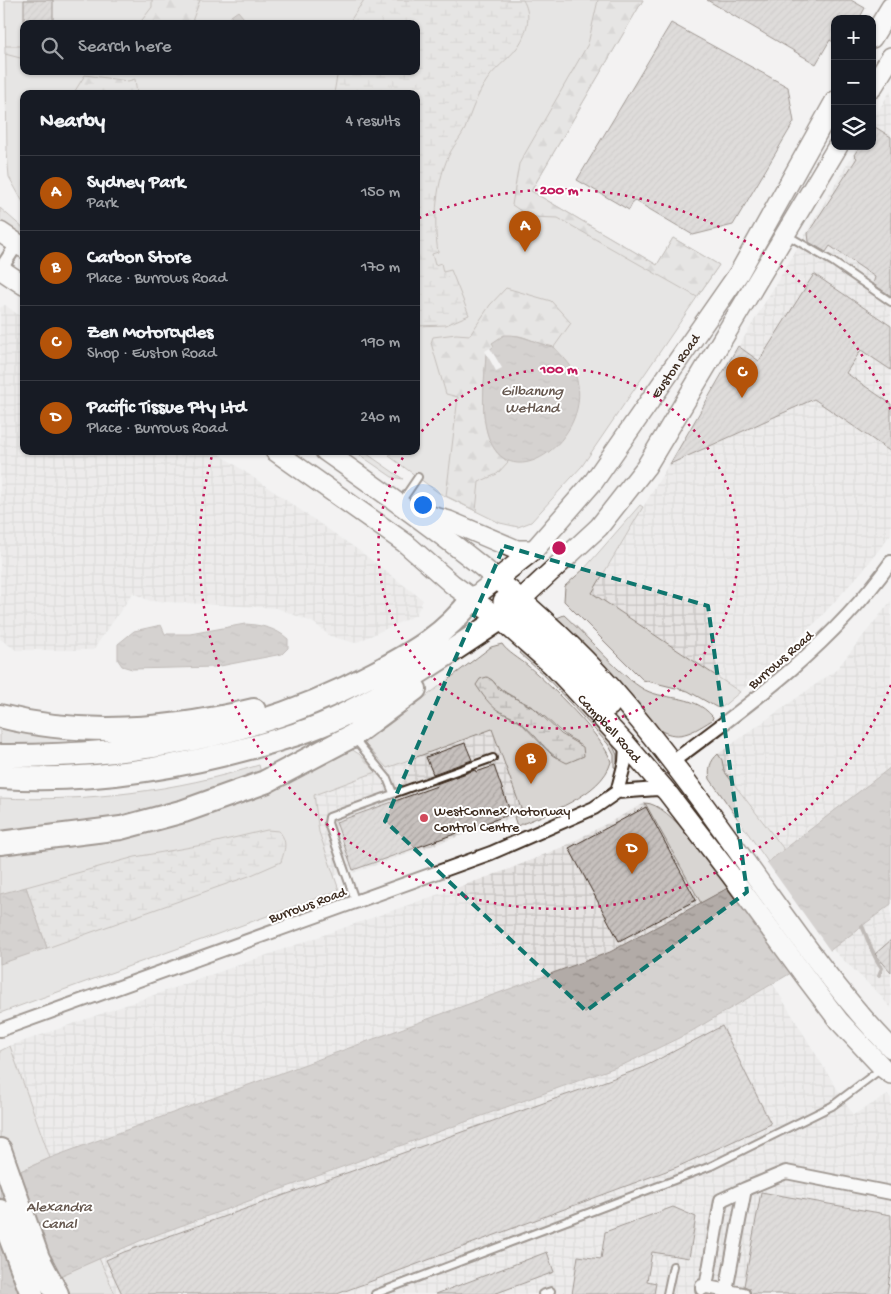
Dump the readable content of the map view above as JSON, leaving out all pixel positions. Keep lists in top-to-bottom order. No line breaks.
{"streets":{"main road":["Euston Road","Campbell Road"],"street":["Burrows Road"]},"crossings":[["Euston Road","Campbell Road"],["Burrows Road","Campbell Road"]],"water":["Gilbanung Wetland","Alexandra Canal"],"places":["WestConnex Motorway Control Centre"],"page":{"map_buttons":["+","−"],"search":"Search here","heading":["Nearby","4 results"],"list":[{"mark":"A","name":"Sydney Park","note":"Park","value":"150 m"},{"mark":"B","name":"Carbon Store","note":"Place · Burrows Road","value":"170 m"},{"mark":"C","name":"Zen Motorcycles","note":"Shop · Euston Road","value":"190 m"},{"mark":"D","name":"Pacific Tissue Pty Ltd","note":"Place · Burrows Road","value":"240 m"}],"pins":["A","C","B","D"]},"rings":["200 m","100 m"]}
